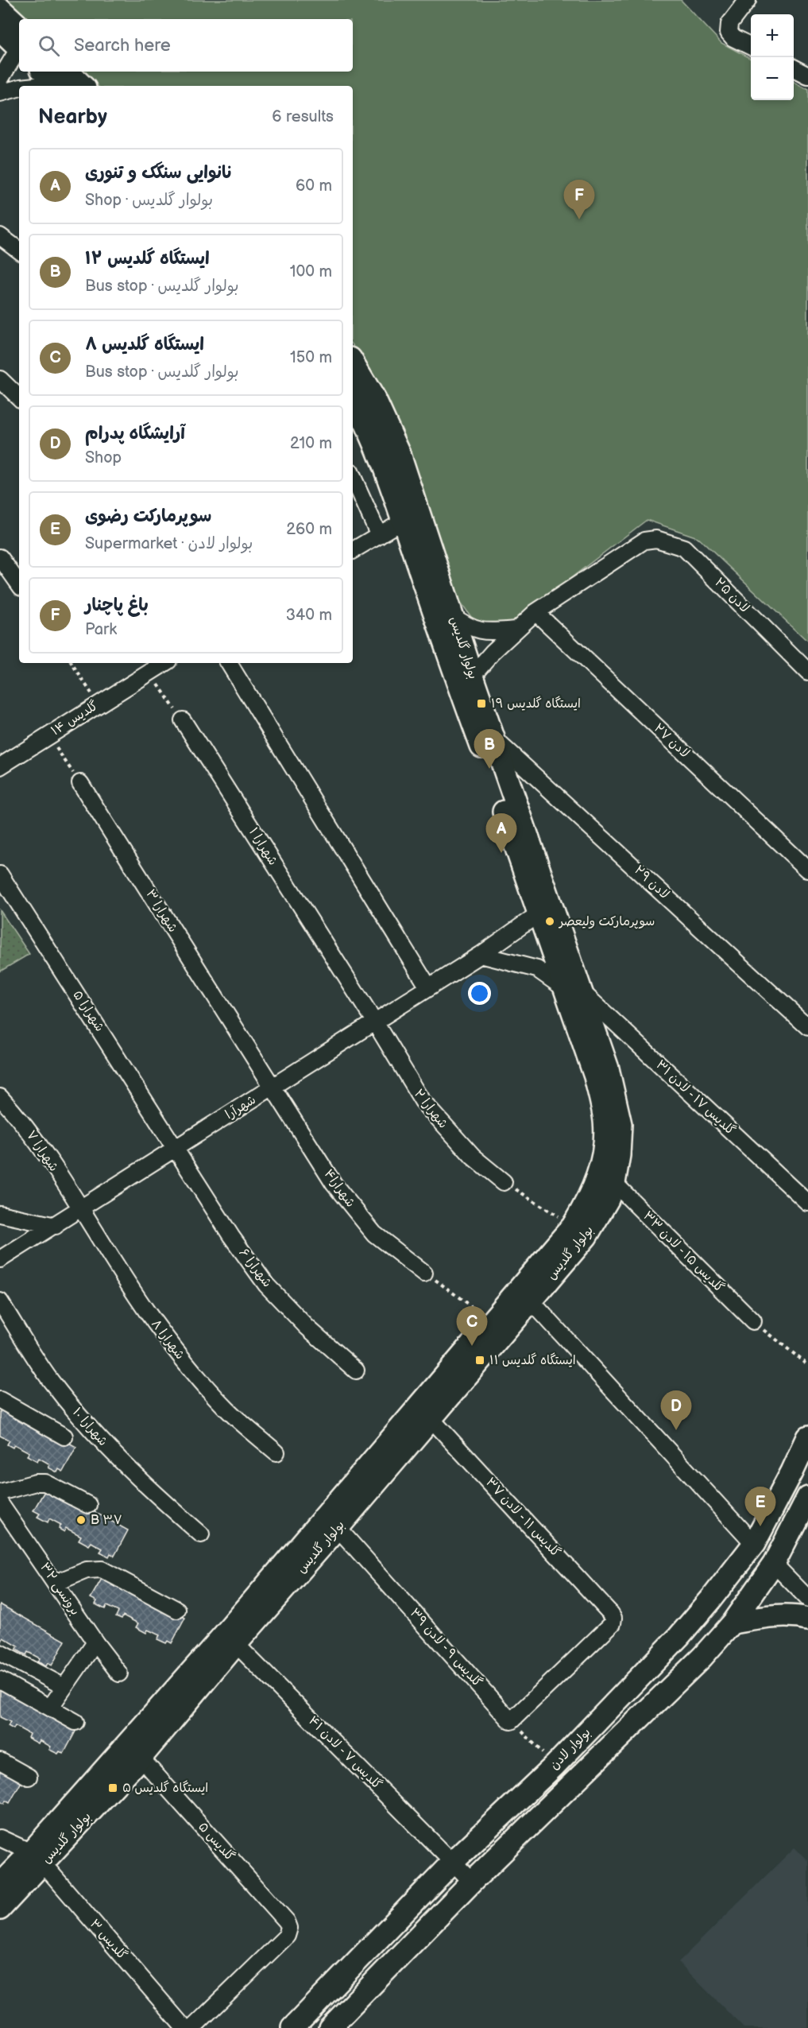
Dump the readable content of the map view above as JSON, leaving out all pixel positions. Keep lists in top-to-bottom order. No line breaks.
{"streets":{"street":["لادن ۲۵","بولوار گلدیس","گلدیس ۱۴","لادن ۲۷","شهرارا ۱","لادن ۲۹","شهرارا ۳","شهرارا ۵","گلدیس ۱۷ - لادن ۳۱","شهرآرا","شهرارا ۲","شهرارا ۷","شهرارا۴","گلدیس ۱۵ - لادن ۳۳","شهرارا ۶","شهرارا ۸","شهرارا ۱۰","گلدیس ۱۱ - لادن ۳۷","برونسی ۳۲","گلدیس ۹ - لادن ۳۹","بولوار لادن","گلدیس ۷ - لادن ۴۱","گلدیس ۵","گلدیس ۳"]},"crossings":[["لادن ۲۵","لادن ۲۷"],["بولوار گلدیس","لادن ۲۹"],["بولوار گلدیس","گلدیس ۱۷ - لادن ۳۱"],["بولوار گلدیس","شهرآرا"],["بولوار گلدیس","گلدیس ۱۵ - لادن ۳۳"],["بولوار گلدیس","گلدیس ۱۱ - لادن ۳۷"],["بولوار گلدیس","گلدیس ۹ - لادن ۳۹"],["بولوار گلدیس","گلدیس ۷ - لادن ۴۱"],["بولوار گلدیس","گلدیس ۵"],["بولوار گلدیس","گلدیس ۳"],["شهرارا ۱","شهرآرا"],["شهرارا ۱","شهرارا ۲"],["شهرارا ۳","شهرآرا"],["شهرارا ۳","شهرارا۴"],["شهرارا ۵","شهرآرا"],["شهرارا ۵","شهرارا ۶"],["گلدیس ۱۷ - لادن ۳۱","شهرآرا"],["شهرآرا","شهرارا ۲"],["شهرآرا","شهرارا ۷"],["شهرآرا","شهرارا۴"],["شهرآرا","شهرارا ۶"],["شهرآرا","شهرارا ۸"],["شهرارا ۷","شهرارا ۸"],["گلدیس ۱۱ - لادن ۳۷","گلدیس ۹ - لادن ۳۹"],["بولوار لادن","گلدیس ۷ - لادن ۴۱"]],"places":{"transit":["ایستگاه گلدیس ۱۹","ایستگاه گلدیس ۱۱","ایستگاه گلدیس ۵"],"other":["سوپرمارکت ولیعصر","B ۳۷"]},"page":{"map_buttons":["+","−"],"search":"Search here","heading":["Nearby","6 results"],"list":[{"mark":"A","name":"نانوایی سنگک و تنوری","note":"Shop · بولوار گلدیس","value":"60 m"},{"mark":"B","name":"ایستگاه گلدیس ۱۲","note":"Bus stop · بولوار گلدیس","value":"100 m"},{"mark":"C","name":"ایستگاه گلدیس ۸","note":"Bus stop · بولوار گلدیس","value":"150 m"},{"mark":"D","name":"آرایشگاه پدرام","note":"Shop","value":"210 m"},{"mark":"E","name":"سوپرمارکت رضوی","note":"Supermarket · بولوار لادن","value":"260 m"},{"mark":"F","name":"باغ پاچنار","note":"Park","value":"340 m"}],"pins":["F","B","A","C","D","E"]}}
